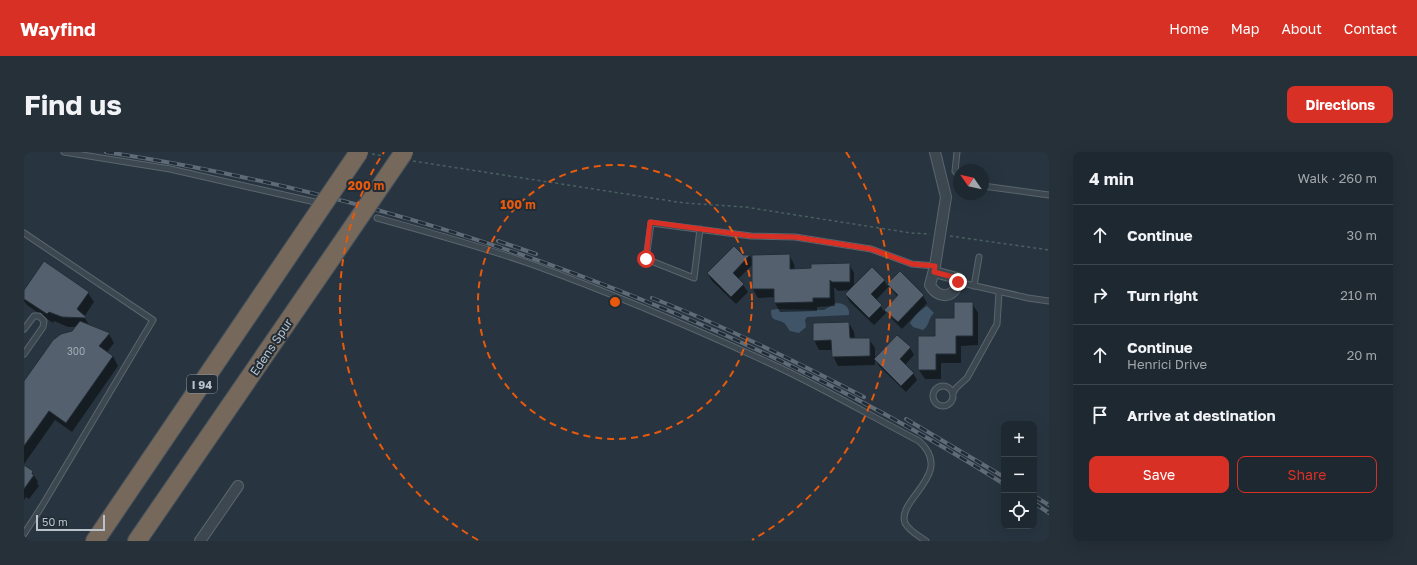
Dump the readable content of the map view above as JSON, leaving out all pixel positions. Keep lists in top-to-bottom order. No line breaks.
{"streets":{"highway":["Edens Spur","I 94"]},"house_numbers":["300"],"scale_bar":"50 m","north":"top left","page":{"header":"Wayfind","nav":["Home","Map","About","Contact"],"buttons":["Directions",["Save","Share"]],"title":"Find us","heading":["4 min","Walk · 260 m"],"list":[["Continue","30 m"],["Turn right","210 m"],["Continue","Henrici Drive","20 m"],"Arrive at destination"],"map_buttons":["+","−"],"scale":"50 m"},"rings":["200 m","100 m"]}
